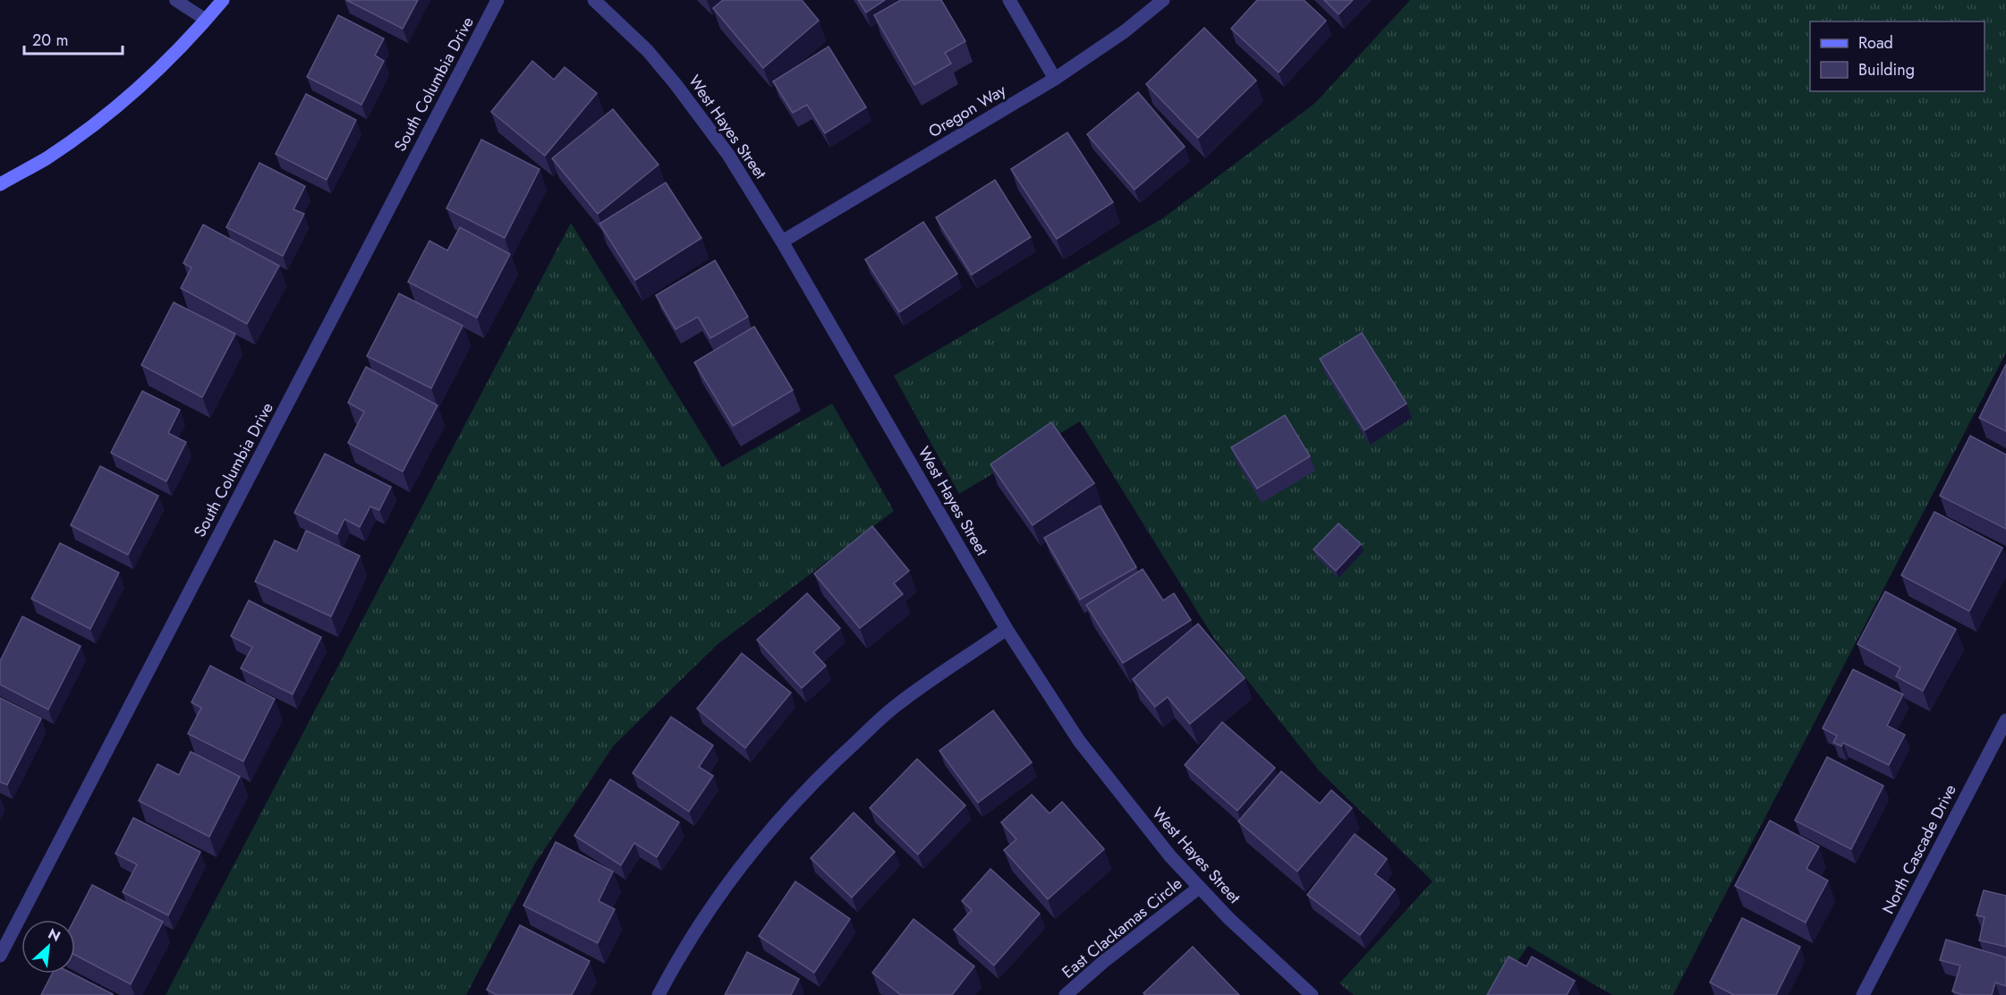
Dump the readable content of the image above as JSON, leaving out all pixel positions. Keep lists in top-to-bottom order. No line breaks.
{"streets":{"street":["South Columbia Drive","Oregon Way","West Hayes Street","North Cascade Drive","East Clackamas Circle"]},"crossings":[["Oregon Way","West Hayes Street"],["West Hayes Street","East Clackamas Circle"]],"legend":["Road","Building"],"scale_bar":"20 m","north":"top right"}
